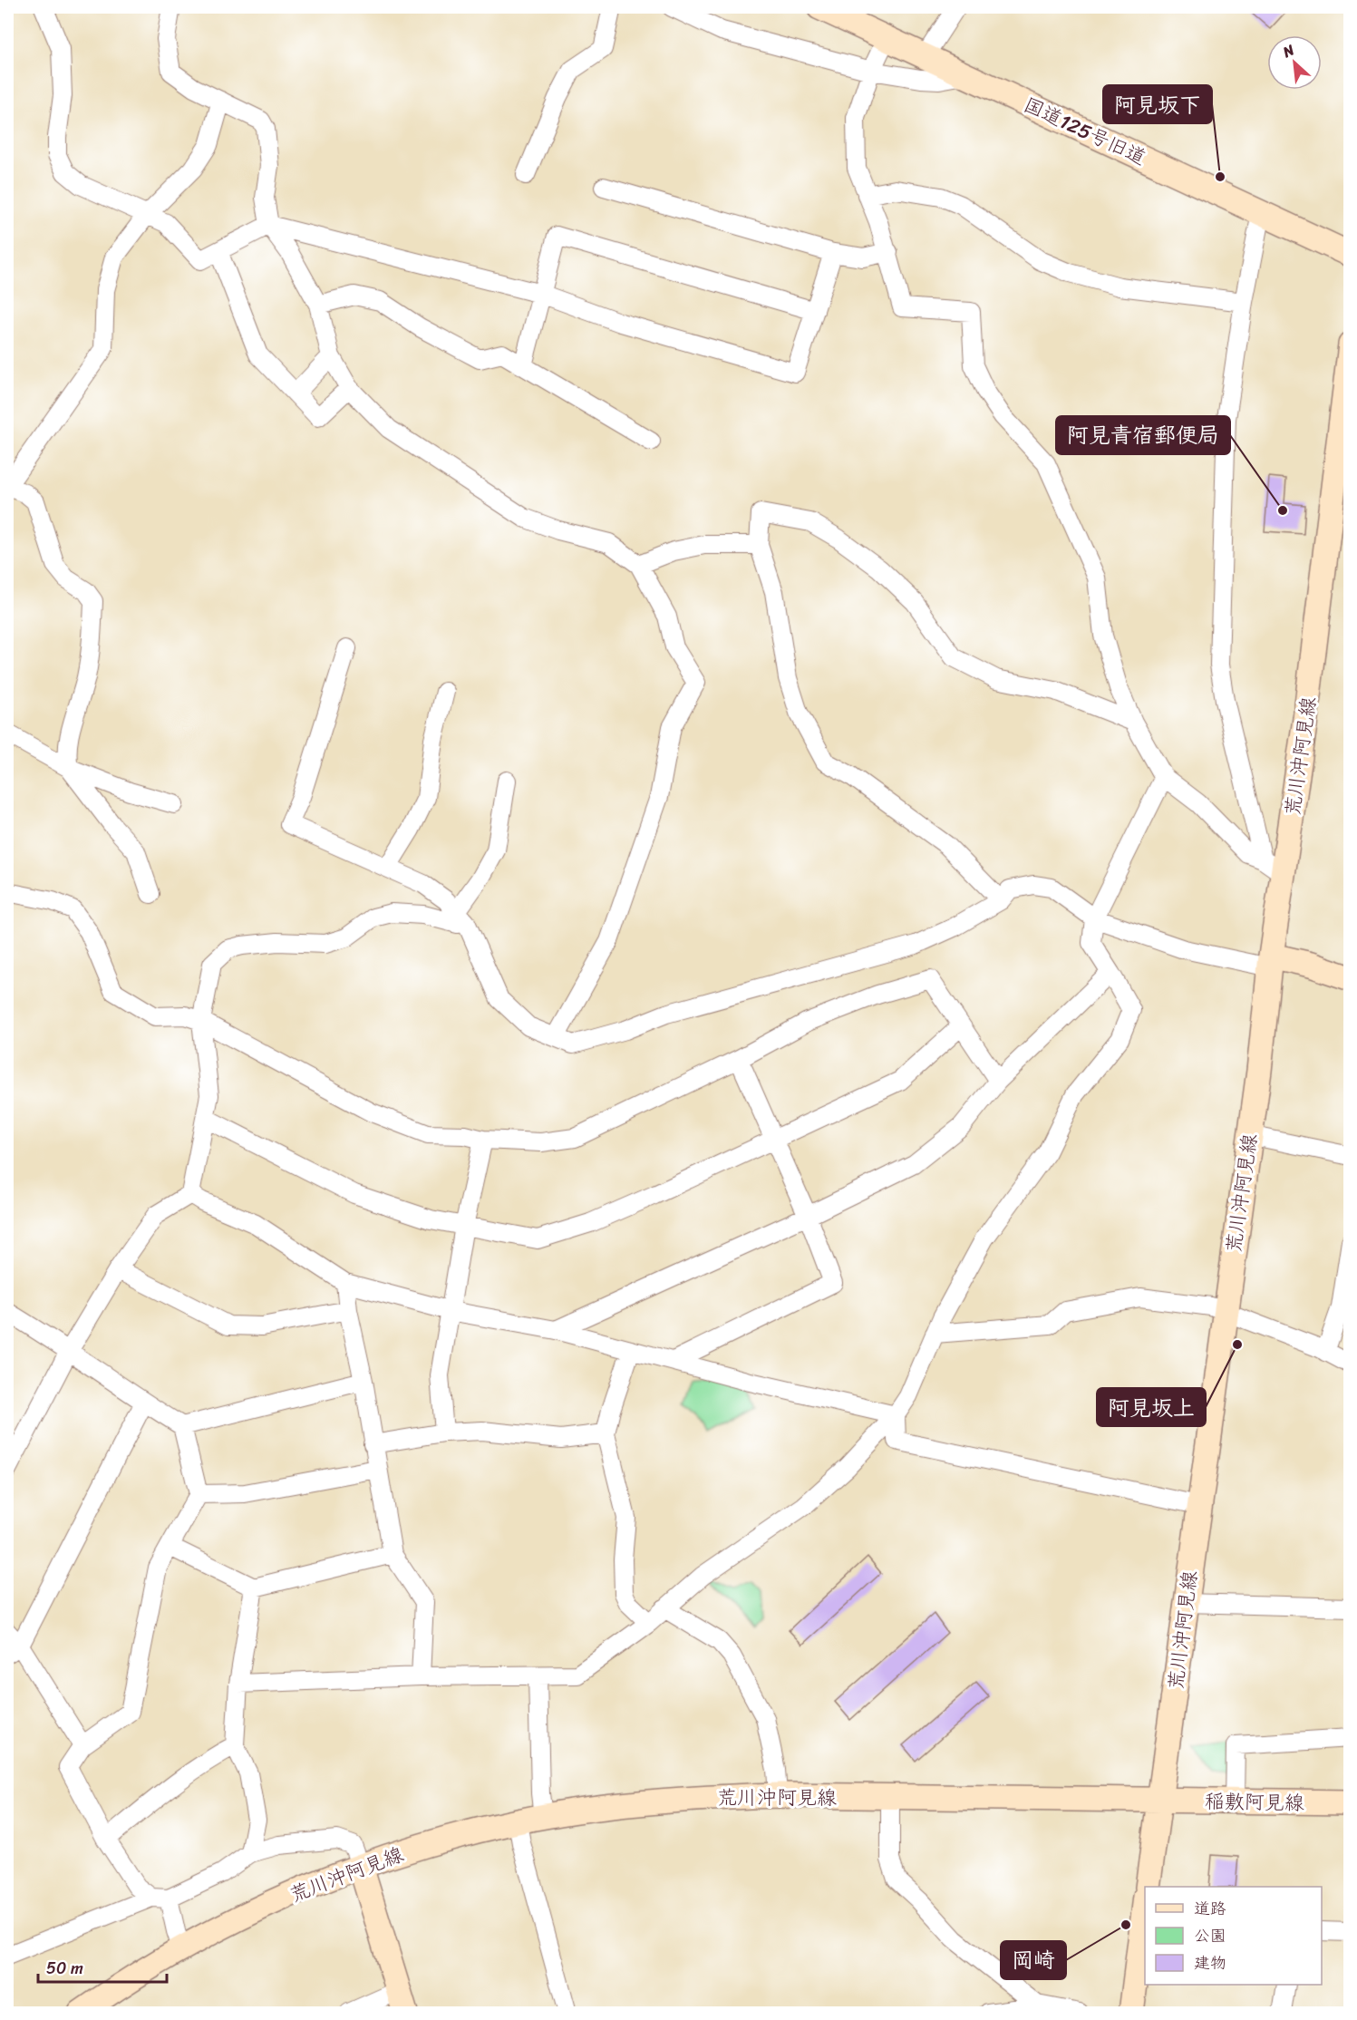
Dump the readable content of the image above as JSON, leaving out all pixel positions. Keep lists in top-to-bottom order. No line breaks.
{"streets":{"main road":["国道125号旧道","荒川沖阿見線","稲敷阿見線"]},"crossings":[["荒川沖阿見線","稲敷阿見線"]],"places":["阿見坂下","阿見青宿郵便局","阿見坂上","岡崎"],"legend":["道路","公園","建物"],"scale_bar":"50 m","north":"top left"}
